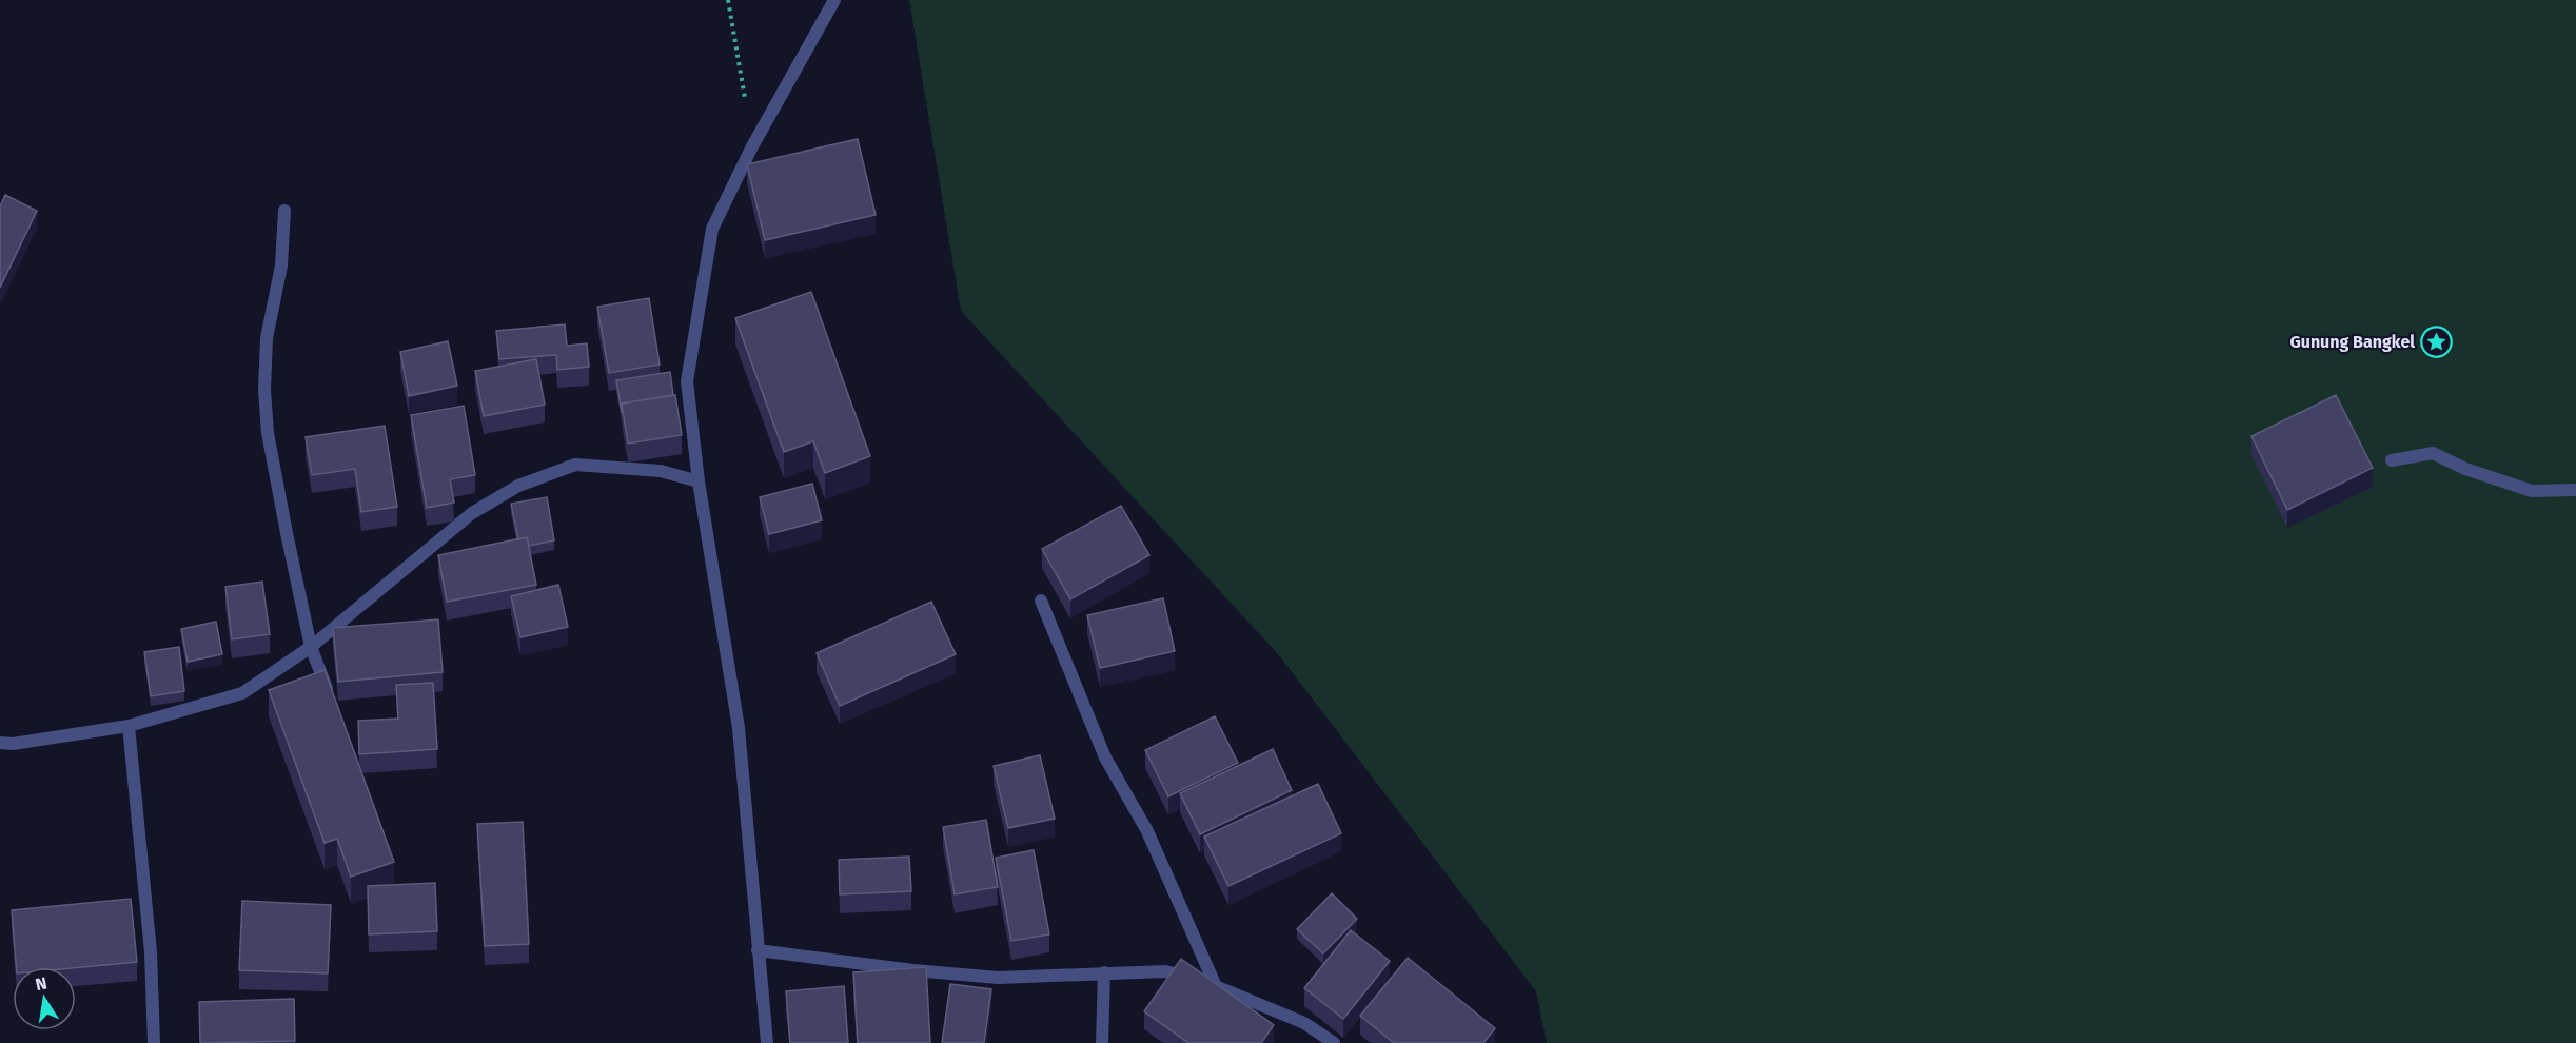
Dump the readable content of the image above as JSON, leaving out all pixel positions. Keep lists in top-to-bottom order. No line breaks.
{"places":{"place":["Gunung Bangkel"]},"north":"top"}
